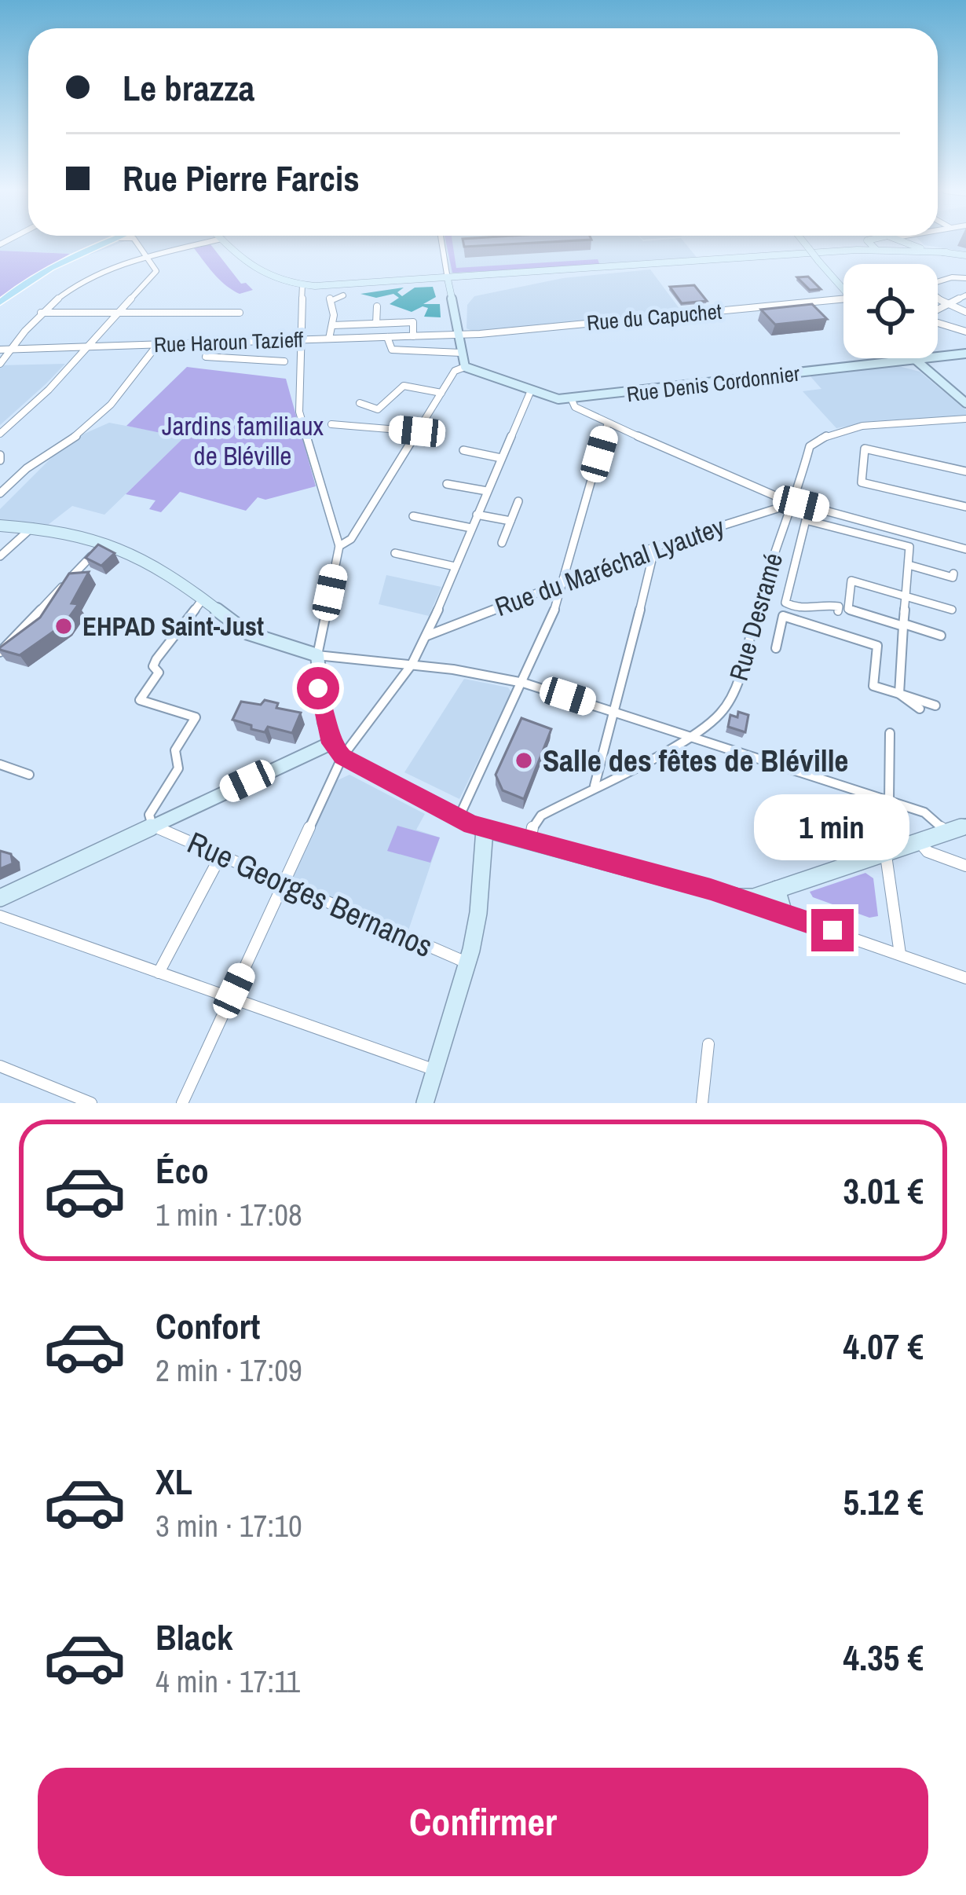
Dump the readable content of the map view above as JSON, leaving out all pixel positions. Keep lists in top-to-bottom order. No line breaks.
{"streets":{"street":["Rue du Capuchet","Rue Haroun Tazieff","Rue Denis Cordonnier","Rue du Maréchal Lyautey","Rue Desramé","Rue Georges Bernanos"]},"crossings":[["Rue du Capuchet","Rue Haroun Tazieff"],["Rue du Maréchal Lyautey","Rue Desramé"]],"parks":["Jardins familiaux de Bléville"],"places":["EHPAD Saint-Just","Salle des fêtes de Bléville"],"page":{"banner":["Le brazza","Rue Pierre Farcis"],"bubble":"1 min","list":[{"name":"Éco","note":"1 min · 17:08","value":"3.01 €"},{"name":"Confort","note":"2 min · 17:09","value":"4.07 €"},{"name":"XL","note":"3 min · 17:10","value":"5.12 €"},{"name":"Black","note":"4 min · 17:11","value":"4.35 €"}],"buttons":"Confirmer"}}
